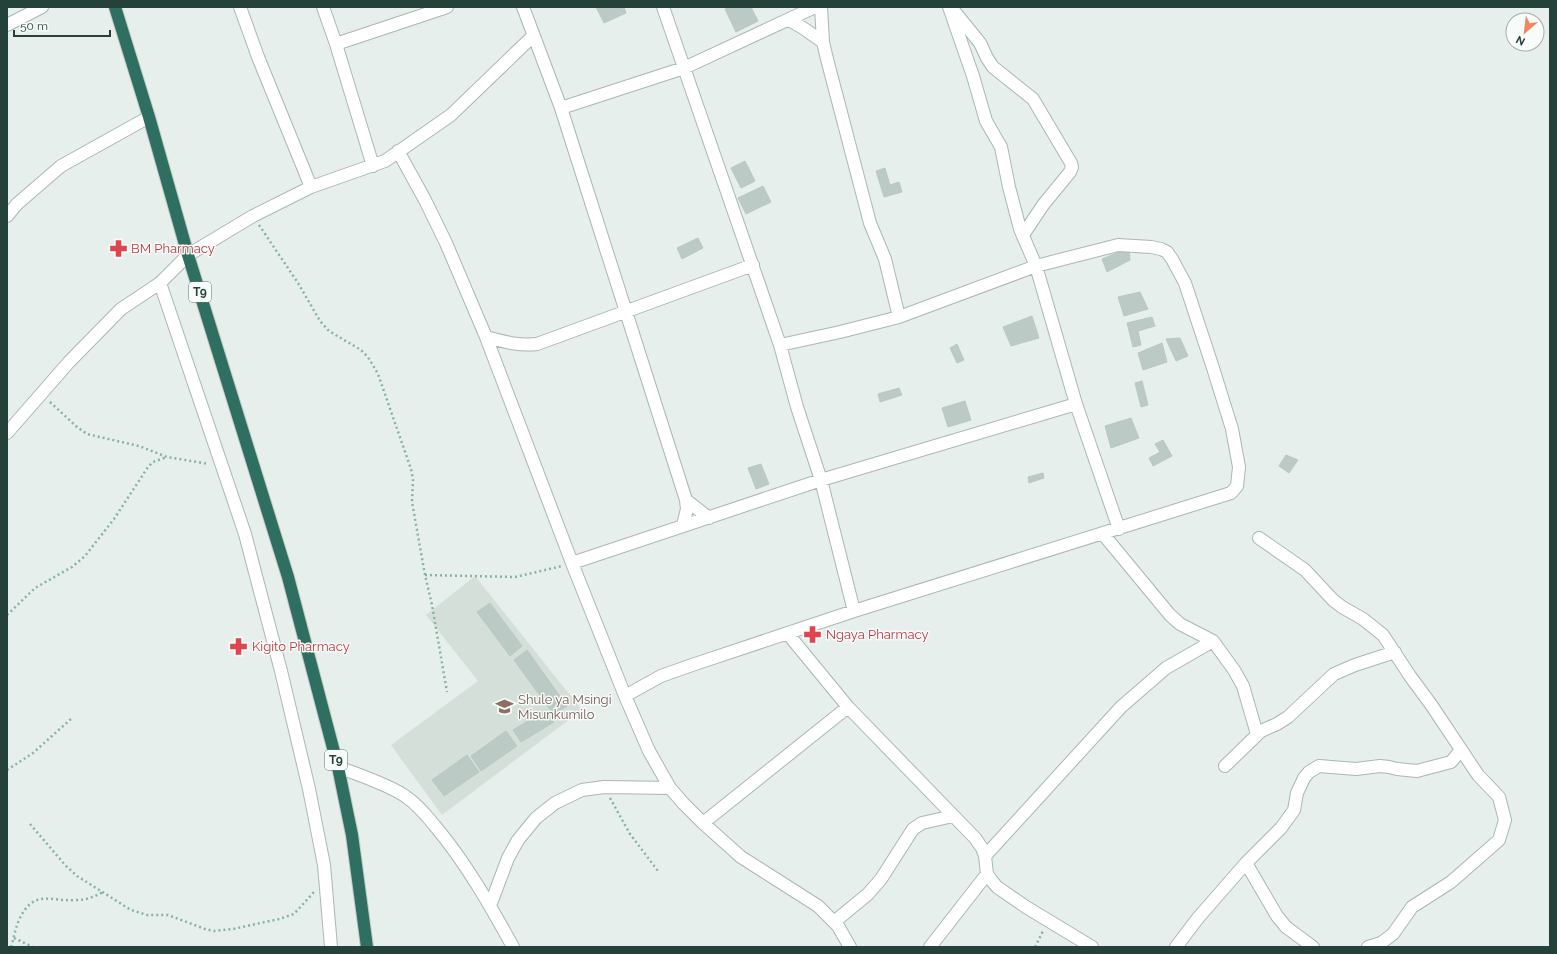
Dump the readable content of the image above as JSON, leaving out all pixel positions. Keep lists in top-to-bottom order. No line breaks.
{"streets":{"highway":["T9"]},"places":{"pharmacy":["BM Pharmacy","Ngaya Pharmacy","Kigito Pharmacy"],"school or university":["Shule ya Msingi Misunkumilo"]},"scale_bar":"50 m","north":"bottom left"}
